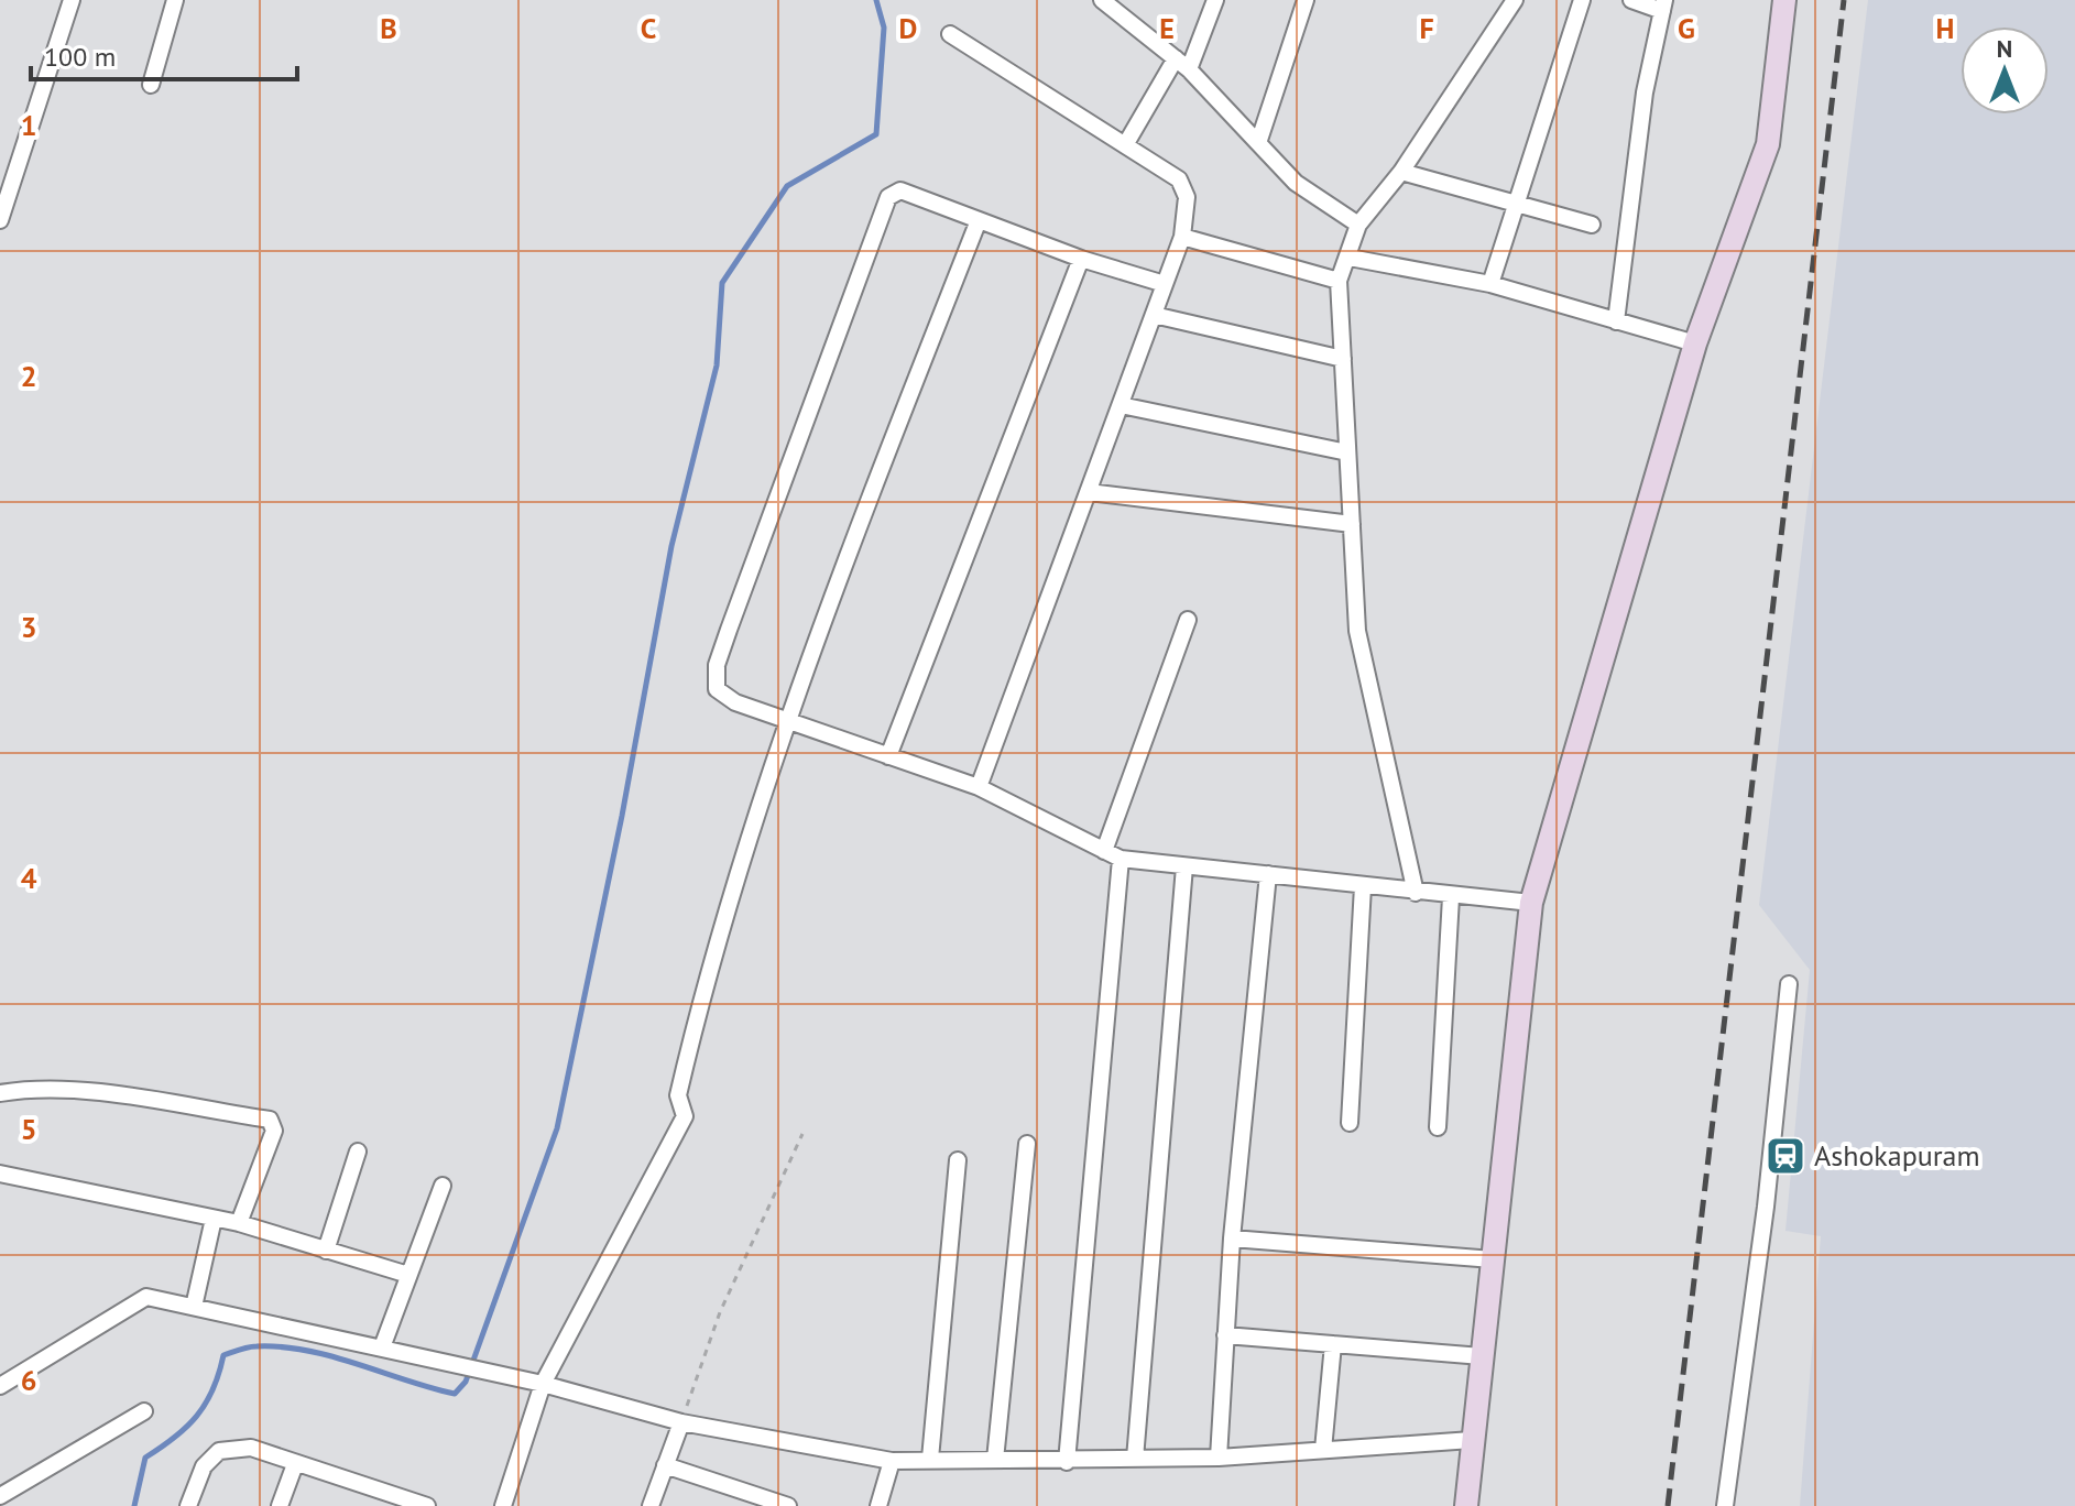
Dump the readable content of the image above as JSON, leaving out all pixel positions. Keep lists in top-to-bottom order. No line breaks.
{"places":{"station":["Ashokapuram"]},"scale_bar":"100 m","north":"top","grid":{"columns":["B","C","D","E","F","G","H"],"rows":["1","2","3","4","5","6"]}}
